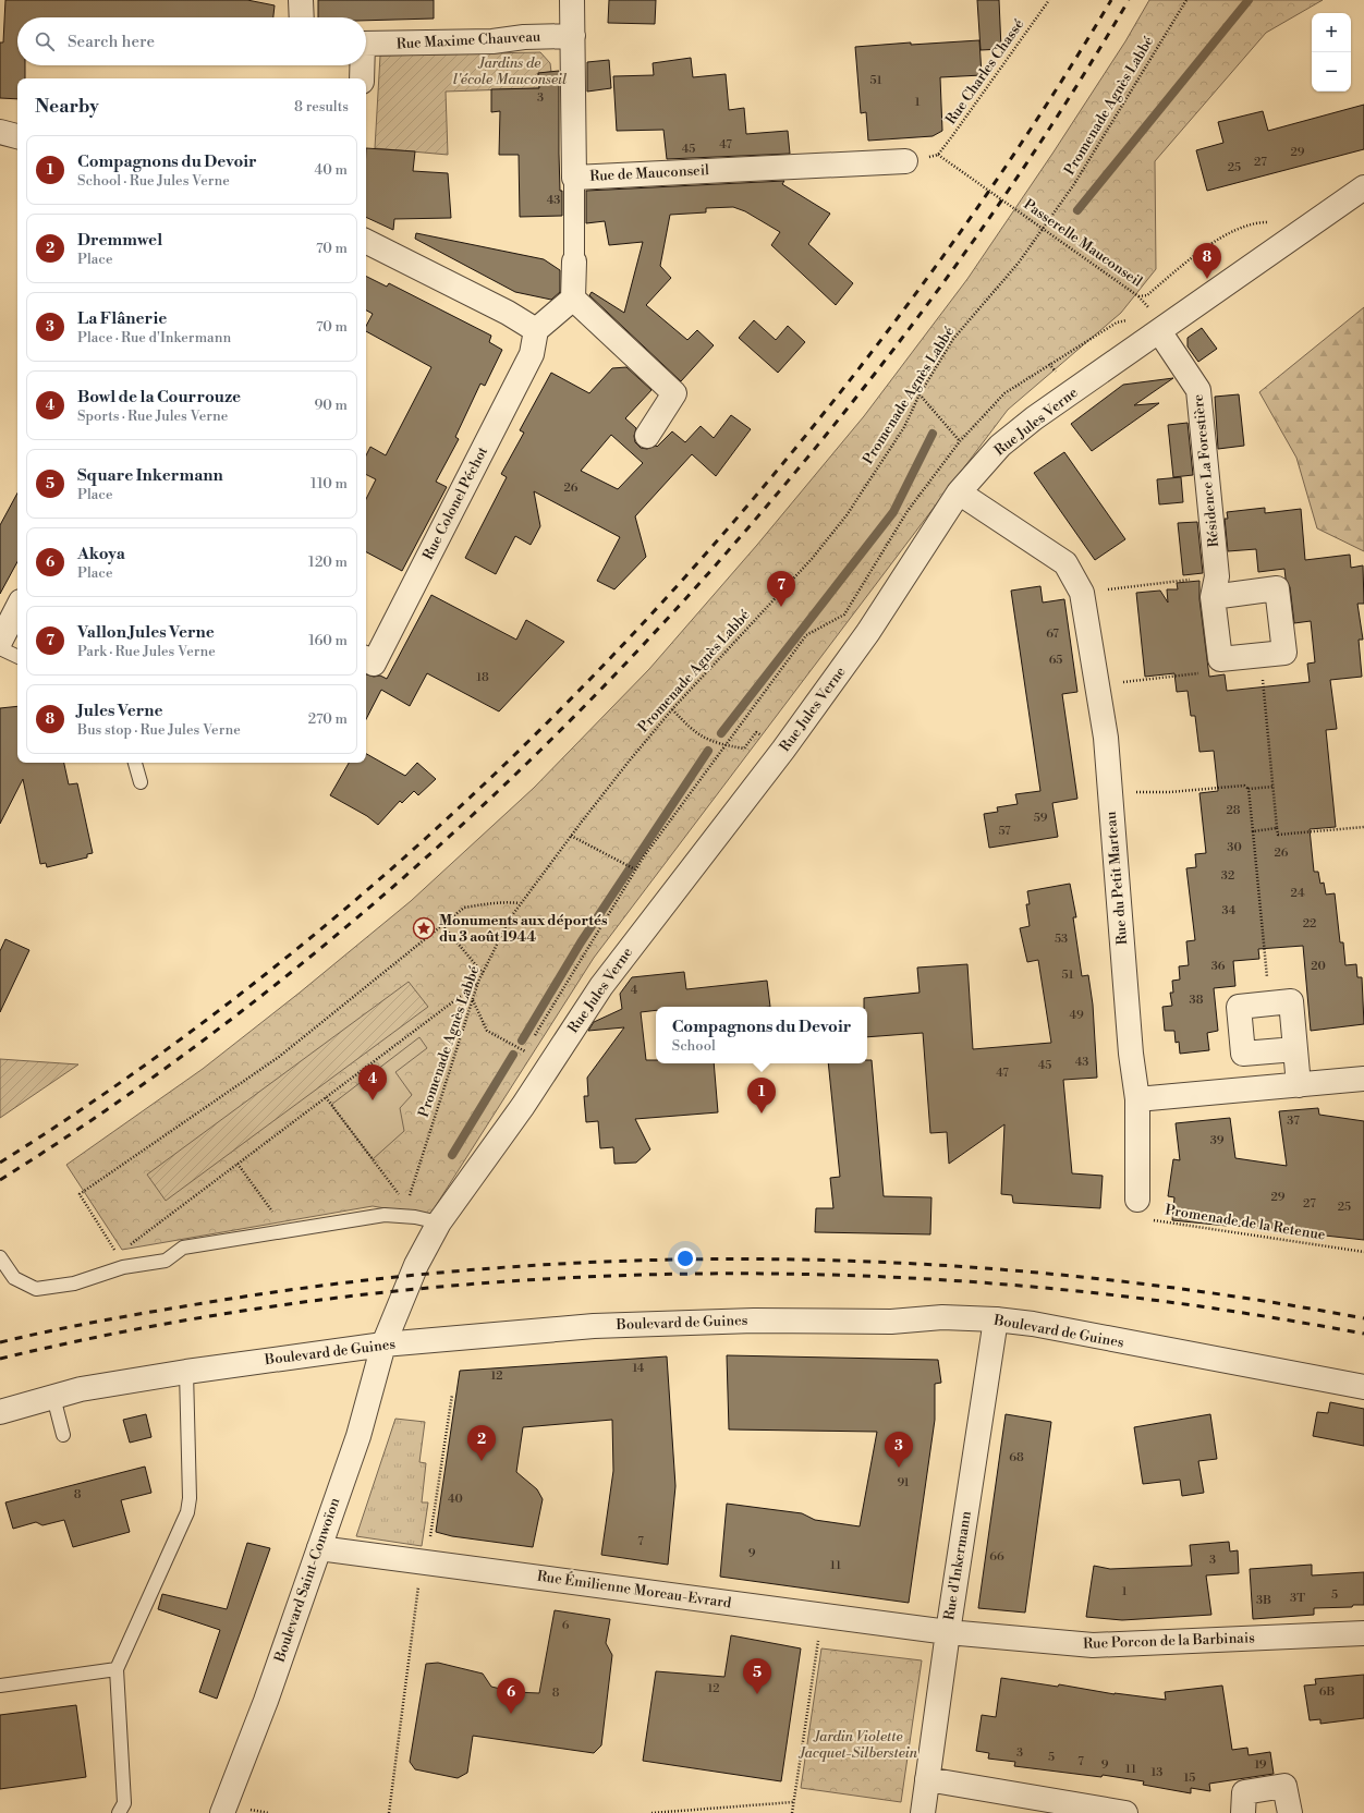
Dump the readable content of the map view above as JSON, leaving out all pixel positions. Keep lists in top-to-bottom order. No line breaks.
{"streets":{"street":["Rue Maxime Chauveau","Rue de Mauconseil","Rue Jules Verne","Résidence La Forestière","Rue Colonel Péchot","Rue du Petit Marteau","Boulevard de Guines","Rue d'Inkermann","Boulevard Saint-Conwoïon","Rue Émilienne Moreau-Evrard","Rue Porcon de la Barbinais"],"path":["Rue Charles Chassé","Promenade Agnès Labbé","Passerelle Mauconseil","Promenade de la Retenue"]},"crossings":[["Rue Charles Chassé","Passerelle Mauconseil"],["Rue Jules Verne","Résidence La Forestière"],["Rue Jules Verne","Rue du Petit Marteau"],["Rue Jules Verne","Boulevard de Guines"],["Rue Jules Verne","Boulevard Saint-Conwoïon"],["Rue du Petit Marteau","Promenade de la Retenue"],["Boulevard de Guines","Rue d'Inkermann"],["Boulevard de Guines","Boulevard Saint-Conwoïon"],["Rue d'Inkermann","Rue Émilienne Moreau-Evrard"],["Rue d'Inkermann","Rue Porcon de la Barbinais"],["Boulevard Saint-Conwoïon","Rue Émilienne Moreau-Evrard"],["Rue Émilienne Moreau-Evrard","Rue Porcon de la Barbinais"]],"parks":["Jardins de l'école Mauconseil","Jardin Violette Jacquet-Silberstein"],"places":{"place":["Monuments aux déportés du 3 août 1944"]},"house_numbers":["51","3","1","47","45","29","27","25","43","26","67","65","18","28","59","57","30","26","32","24","34","22","53","36","20","51","4","38","49","43","45","47","37","39","29","27","25","14","12","68","91","8","40","7","9","66","3","11","1","5","3T","3B","6","12","6B","8","3","5","7","9","19","11","13","15"],"page":{"map_buttons":["+","−"],"search":"Search here","heading":["Nearby","8 results"],"list":[{"mark":"1","name":"Compagnons du Devoir","note":"School · Rue Jules Verne","value":"40 m"},{"mark":"2","name":"Dremmwel","note":"Place","value":"70 m"},{"mark":"3","name":"La Flânerie","note":"Place · Rue d'Inkermann","value":"70 m"},{"mark":"4","name":"Bowl de la Courrouze","note":"Sports · Rue Jules Verne","value":"90 m"},{"mark":"5","name":"Square Inkermann","note":"Place","value":"110 m"},{"mark":"6","name":"Akoya","note":"Place","value":"120 m"},{"mark":"7","name":"Vallon Jules Verne","note":"Park · Rue Jules Verne","value":"160 m"},{"mark":"8","name":"Jules Verne","note":"Bus stop · Rue Jules Verne","value":"270 m"}],"pins":["8","7","4","1","2","3","5","6"],"popup":["Compagnons du Devoir","School"]}}
